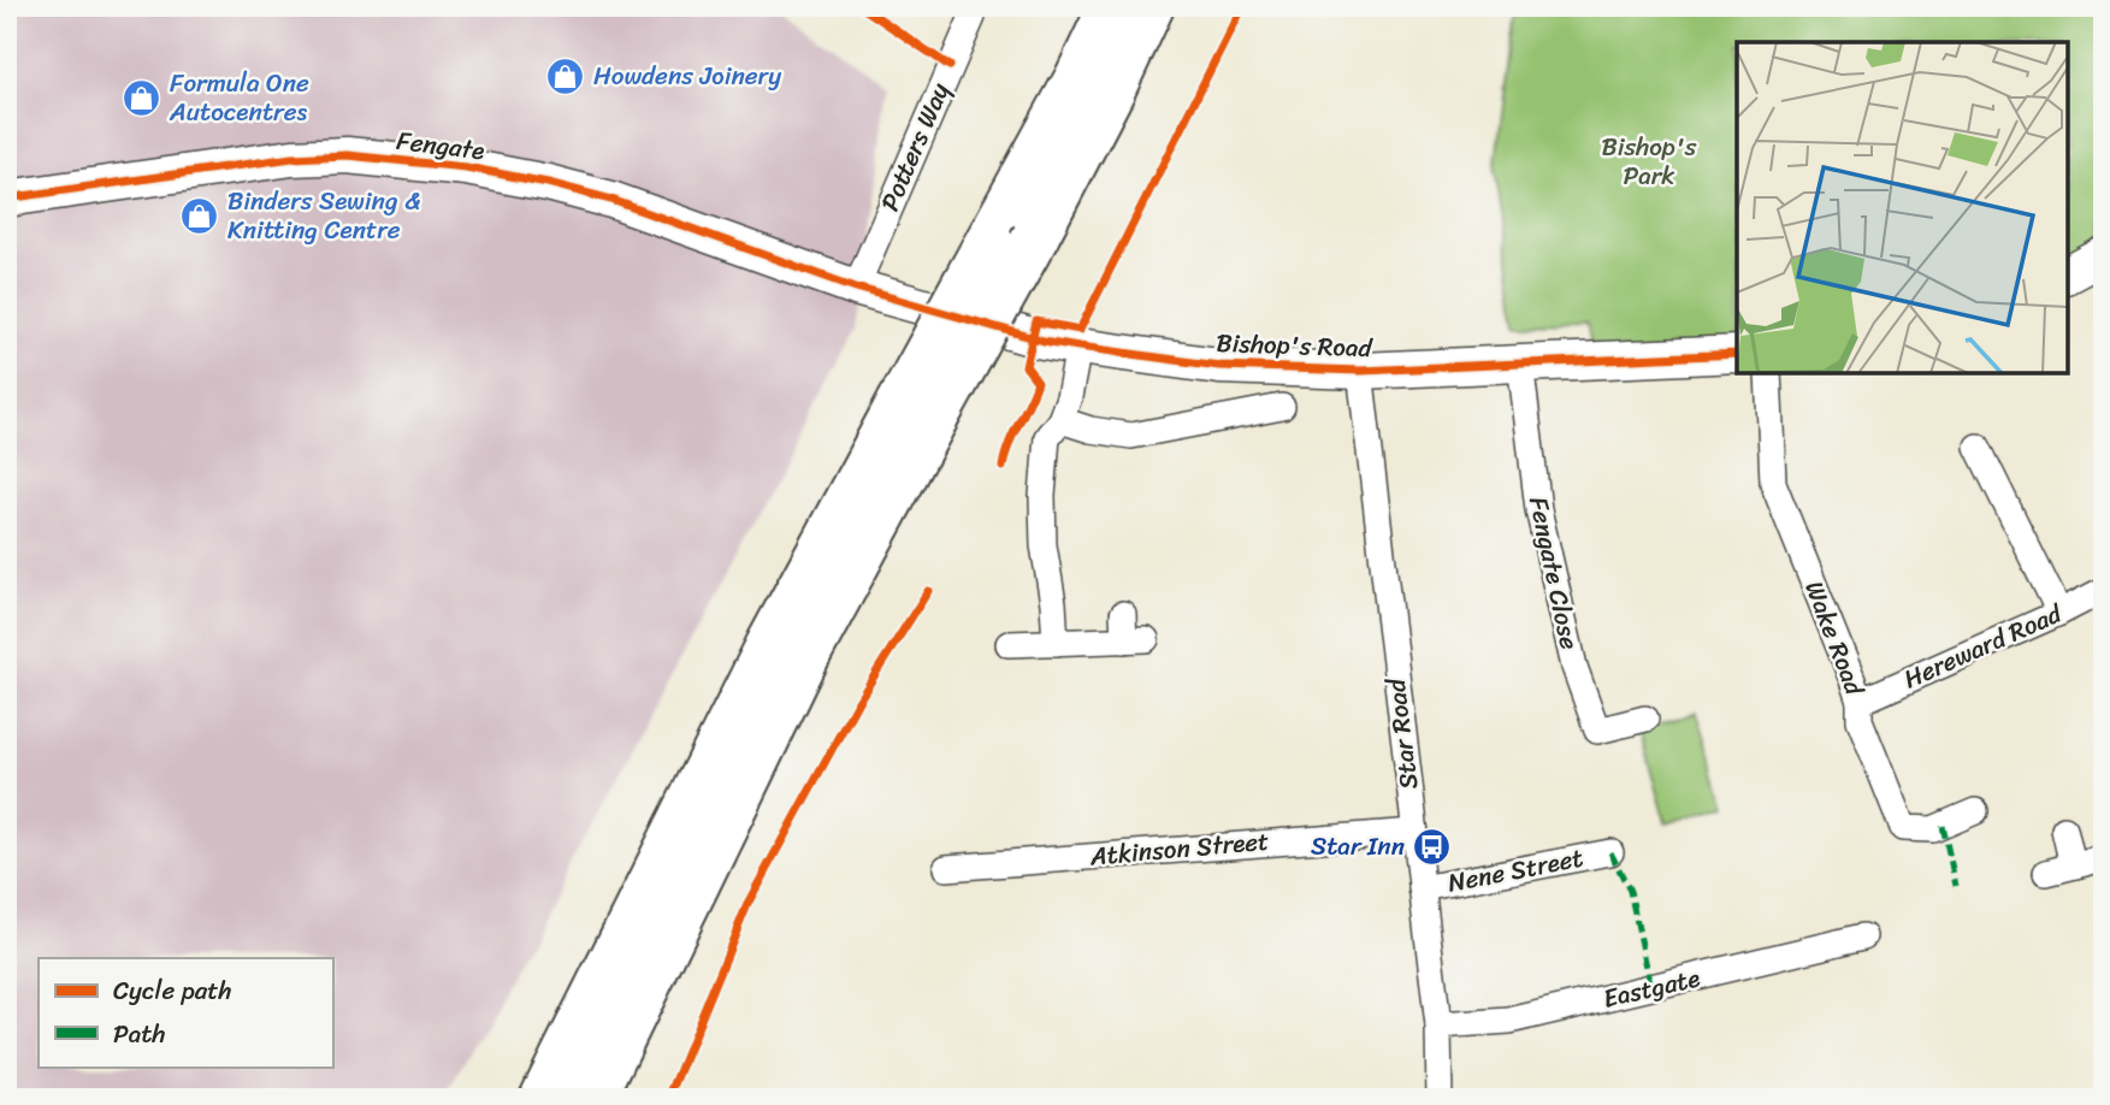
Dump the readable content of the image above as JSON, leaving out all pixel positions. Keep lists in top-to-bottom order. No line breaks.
{"streets":{"street":["Fengate","Potters Way","Bishop's Road","Fengate Close","Wake Road","Hereward Road","Star Road","Atkinson Street","Nene Street","Eastgate"]},"crossings":[["Fengate","Potters Way"],["Fengate","Bishop's Road"],["Potters Way","Bishop's Road"],["Bishop's Road","Fengate Close"],["Bishop's Road","Star Road"],["Wake Road","Hereward Road"],["Star Road","Atkinson Street"],["Star Road","Nene Street"],["Star Road","Eastgate"]],"parks":["Bishop's Park"],"places":{"shop":["Howdens Joinery","Formula One Autocentres","Binders Sewing & Knitting Centre"],"bus stop":["Star Inn"]},"legend":["Cycle path","Path"]}
